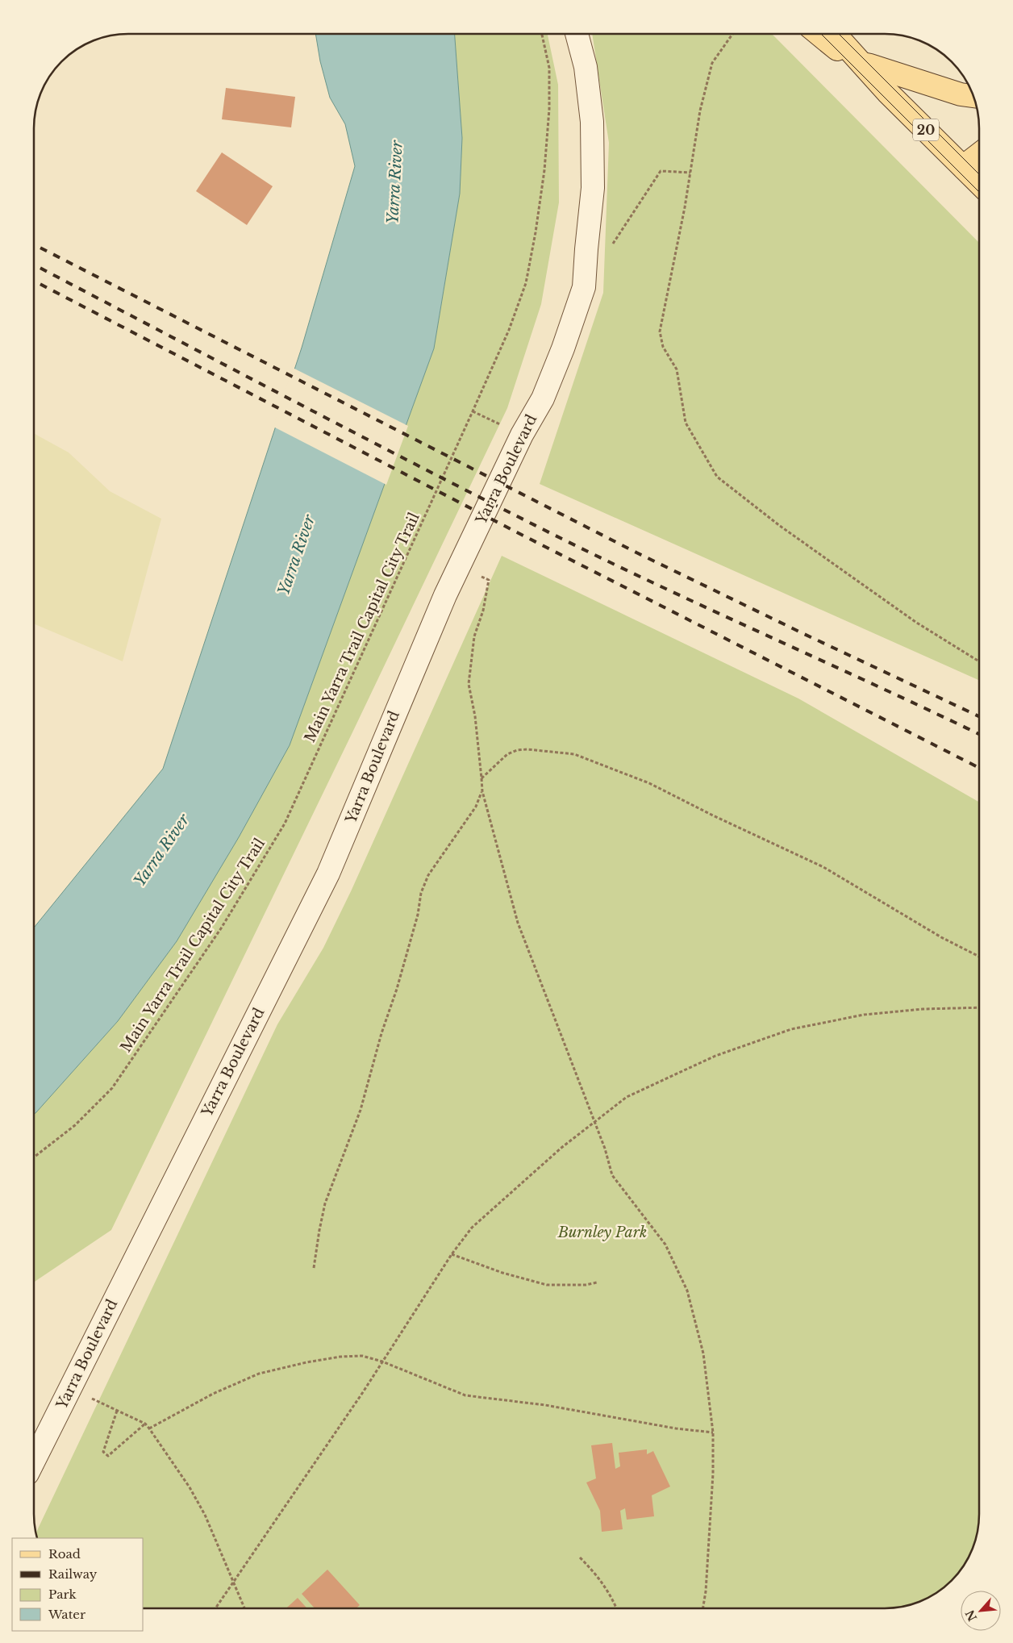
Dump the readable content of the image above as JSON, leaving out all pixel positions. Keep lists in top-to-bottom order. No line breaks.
{"streets":{"main road":["20","Yarra Boulevard"],"path":["Main Yarra Trail Capital City Trail"]},"water":["Yarra River"],"parks":["Burnley Park"],"legend":["Road","Railway","Park","Water"],"north":"bottom left"}
